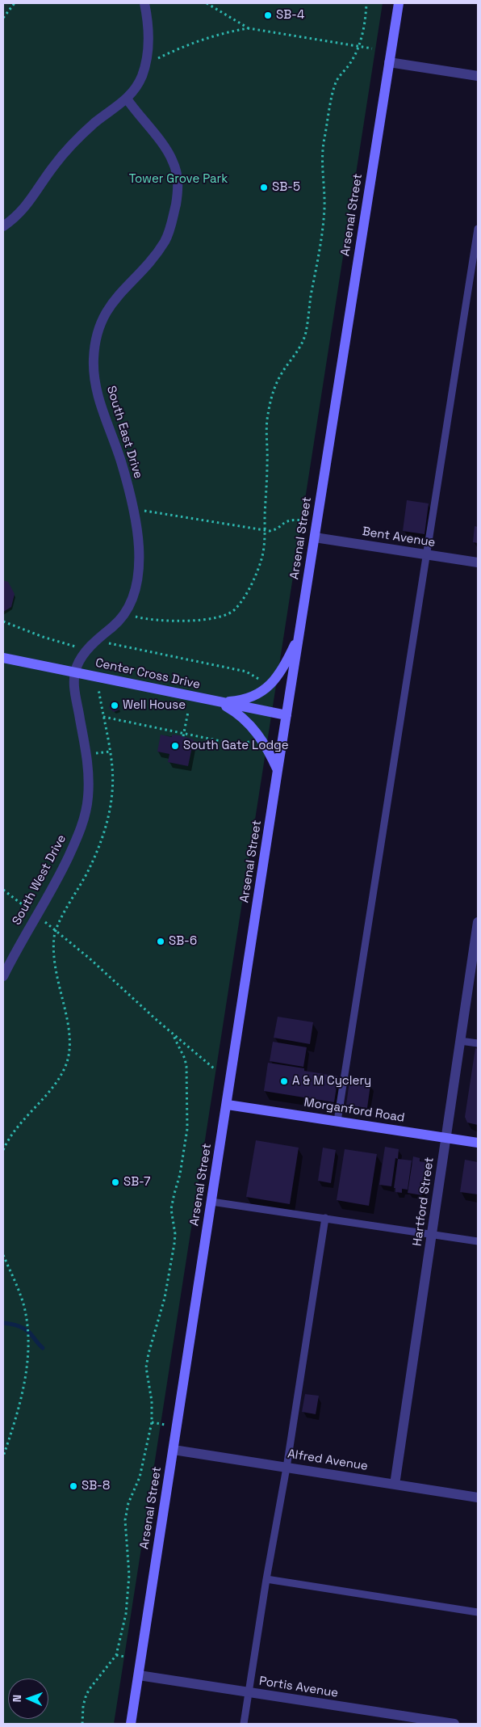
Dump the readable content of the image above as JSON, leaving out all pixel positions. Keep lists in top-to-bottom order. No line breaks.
{"streets":{"main road":["Arsenal Street","Center Cross Drive","Morganford Road"],"street":["South East Drive","Bent Avenue","South West Drive","Hartford Street","Alfred Avenue","Portis Avenue"]},"crossings":[["Arsenal Street","Bent Avenue"],["Arsenal Street","Center Cross Drive"],["Arsenal Street","Morganford Road"],["Arsenal Street","Alfred Avenue"],["Arsenal Street","Portis Avenue"],["South East Drive","Center Cross Drive"],["South East Drive","South West Drive"],["Center Cross Drive","South West Drive"],["Morganford Road","Hartford Street"],["Hartford Street","Alfred Avenue"]],"parks":["Tower Grove Park"],"places":["SB-4","SB-5","Well House","South Gate Lodge","SB-6","A & M Cyclery","SB-7","SB-8"],"north":"left"}
